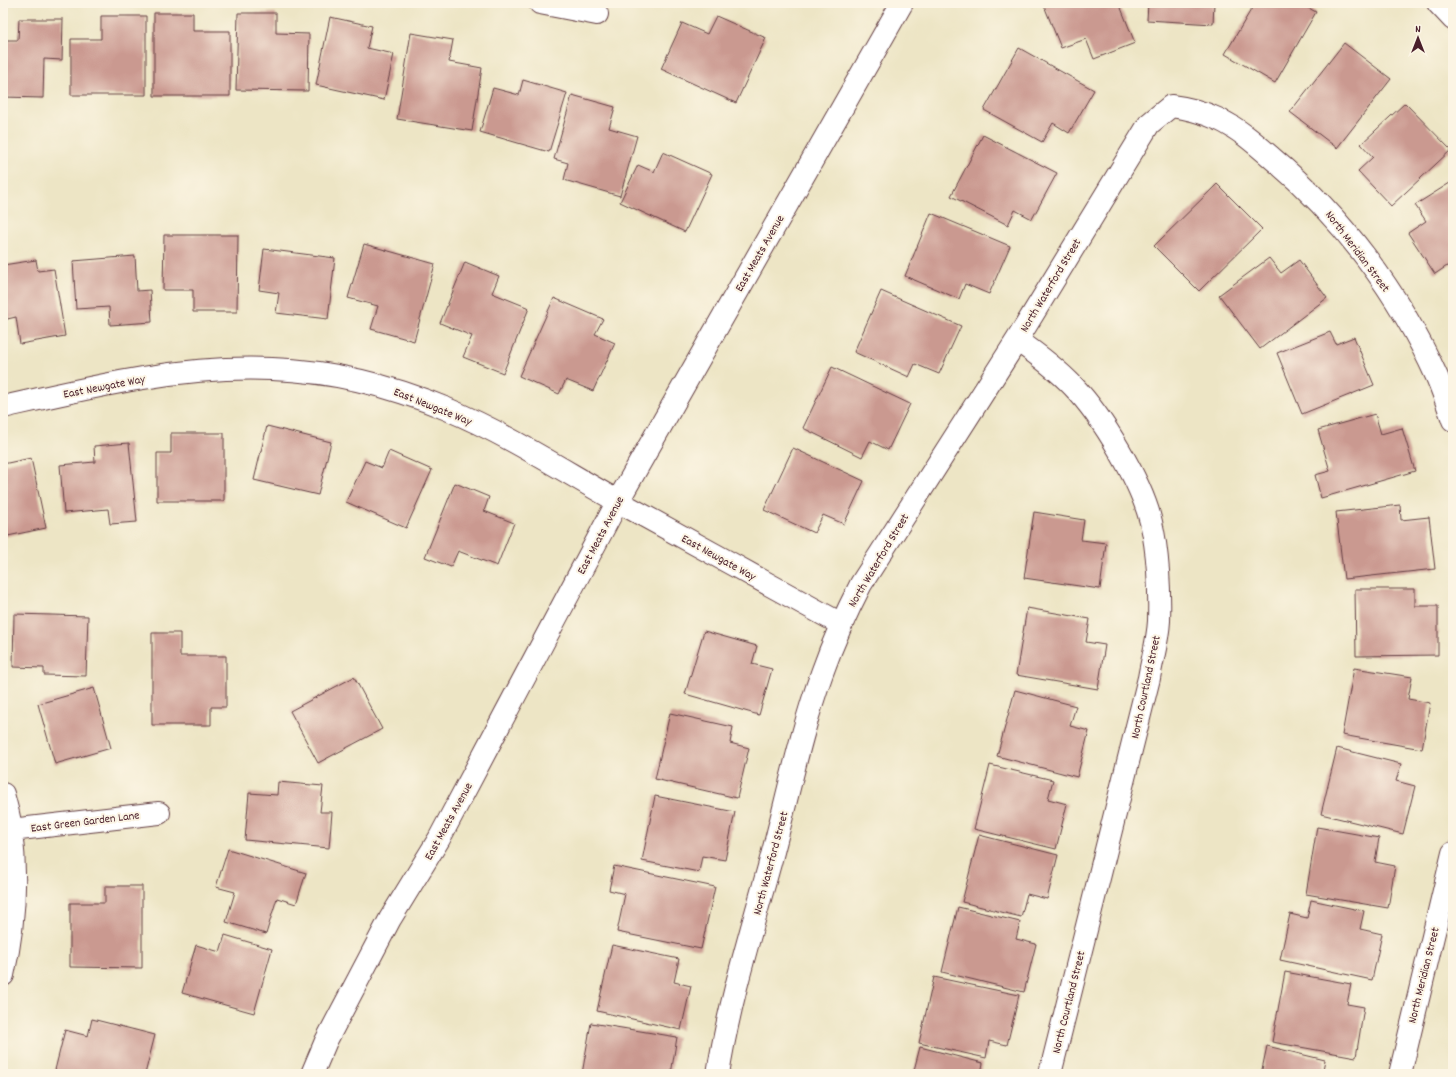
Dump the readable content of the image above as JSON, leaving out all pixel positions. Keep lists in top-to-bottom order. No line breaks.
{"streets":{"street":["North Meridian Street","East Meats Avenue","North Waterford Street","East Newgate Way","North Courtland Street","East Green Garden Lane"]},"crossings":[["North Meridian Street","North Waterford Street"],["East Meats Avenue","East Newgate Way"],["North Waterford Street","East Newgate Way"],["North Waterford Street","North Courtland Street"]],"north":"top"}
